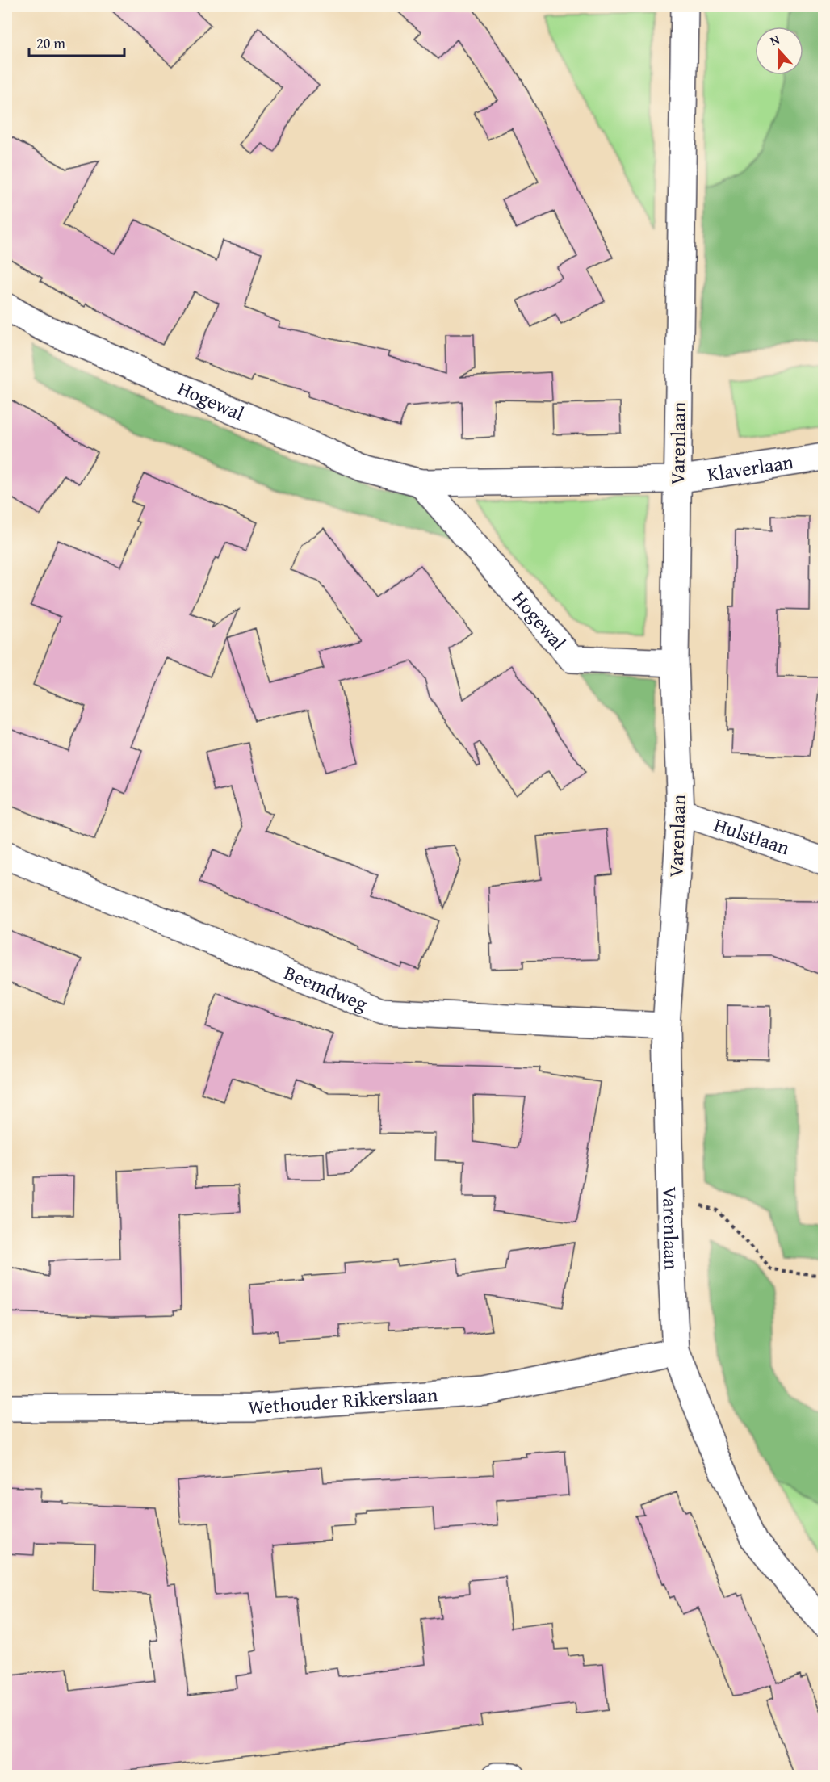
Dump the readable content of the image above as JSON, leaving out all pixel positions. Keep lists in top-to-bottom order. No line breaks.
{"streets":{"street":["Hogewal","Varenlaan","Klaverlaan","Hulstlaan","Beemdweg","Wethouder Rikkerslaan"]},"crossings":[["Hogewal","Varenlaan"],["Hogewal","Klaverlaan"],["Varenlaan","Klaverlaan"],["Varenlaan","Hulstlaan"],["Varenlaan","Beemdweg"],["Varenlaan","Wethouder Rikkerslaan"]],"scale_bar":"20 m","north":"top"}
